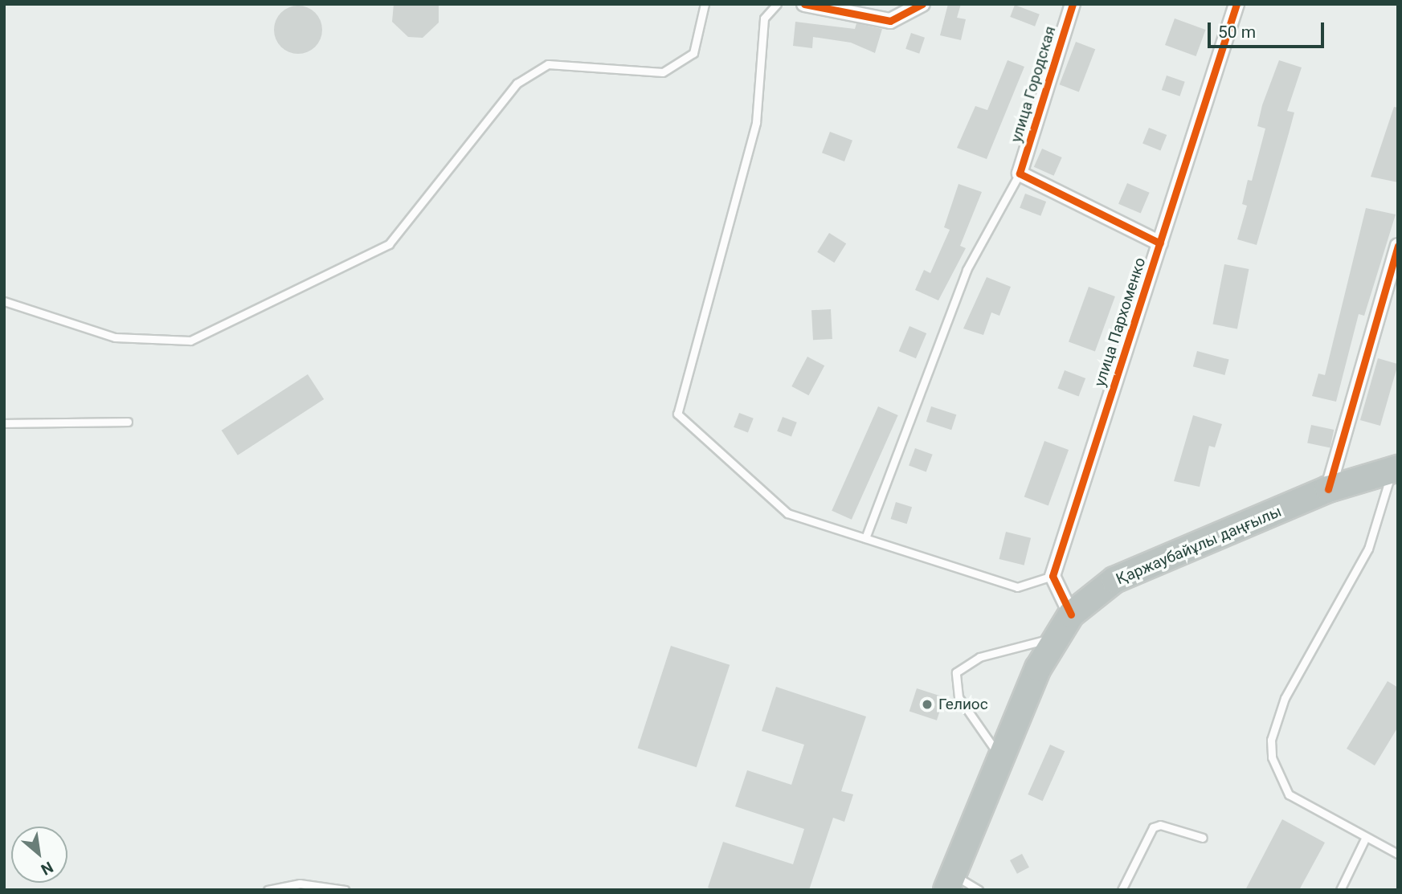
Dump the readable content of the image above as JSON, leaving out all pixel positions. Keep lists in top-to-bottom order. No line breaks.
{"streets":{"highway":["Қаржаубайұлы даңғылы"],"street":["улица Городская","улица Пархоменко"]},"places":["Гелиос"],"scale_bar":"50 m","north":"bottom right"}
